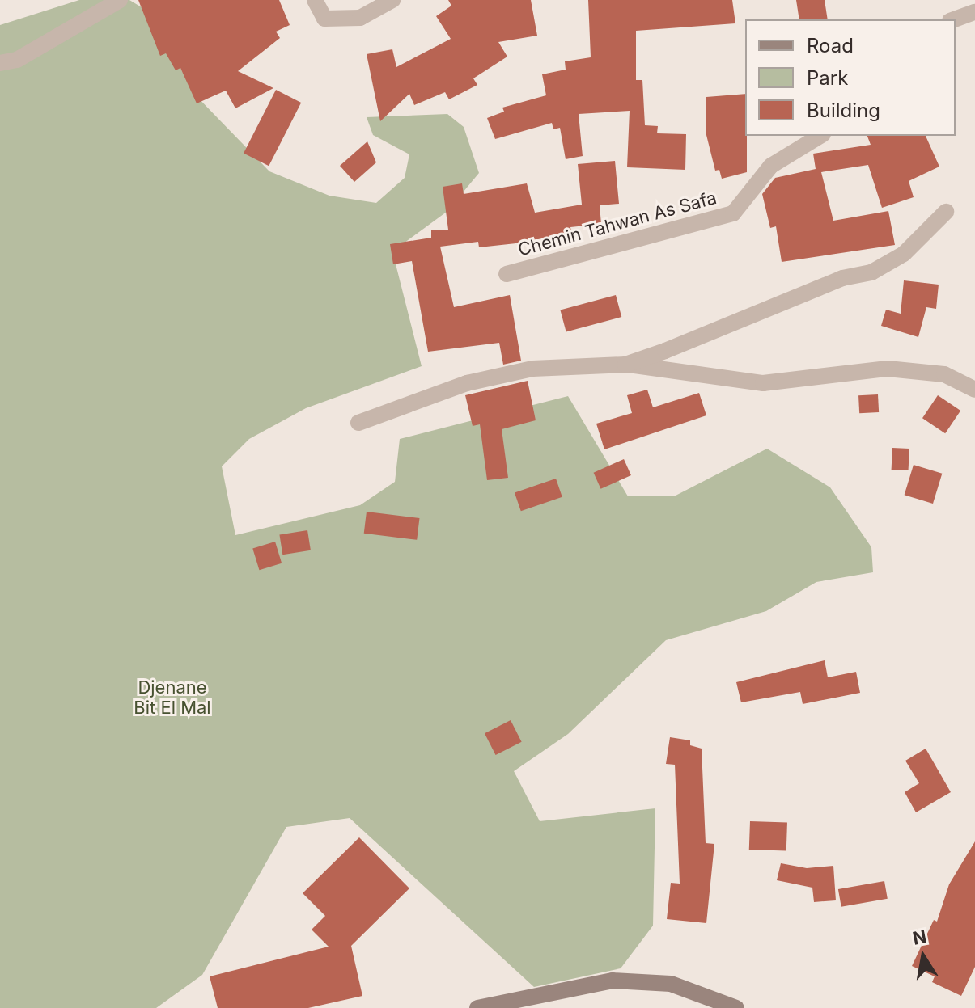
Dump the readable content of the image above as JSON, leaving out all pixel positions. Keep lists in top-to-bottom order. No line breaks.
{"streets":{"street":["Chemin Tahwan As Safa"]},"parks":["Djenane Bit El Mal"],"legend":["Road","Park","Building"],"north":"top"}
